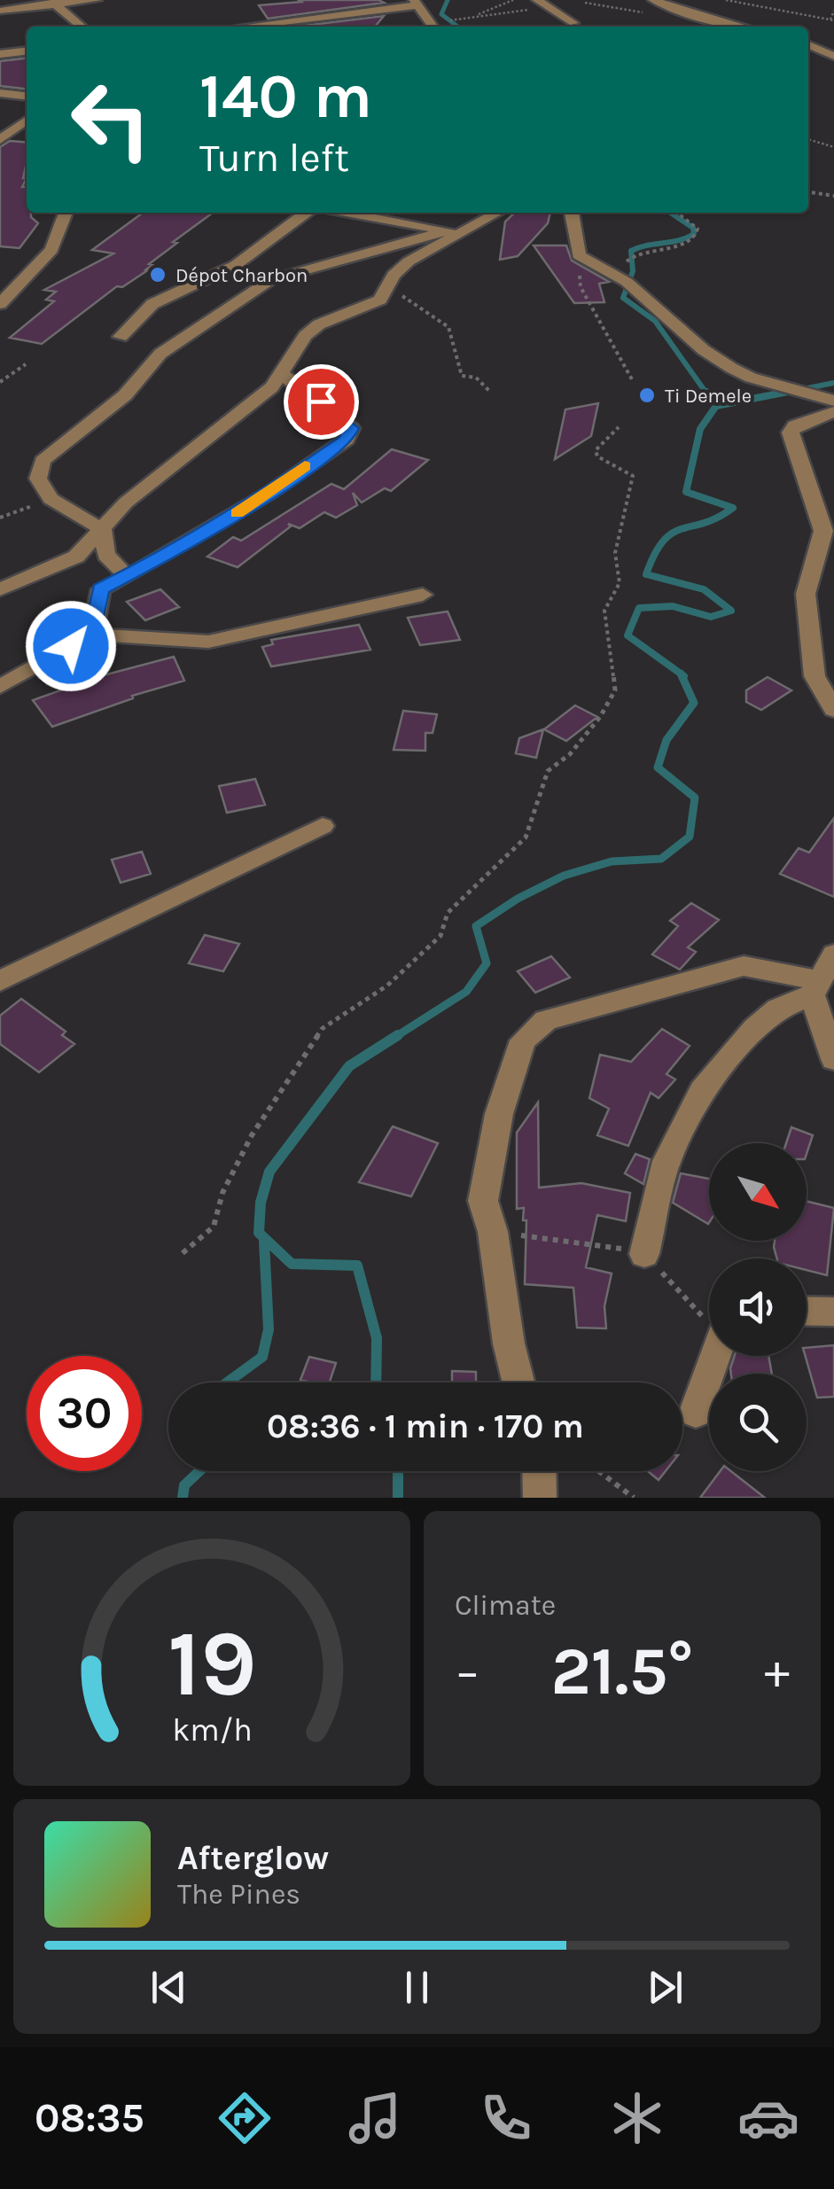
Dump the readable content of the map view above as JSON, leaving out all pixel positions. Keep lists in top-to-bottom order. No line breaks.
{"places":["Dépot Charbon","Ti Demele"],"north":"bottom right","page":{"turn":["140 m","Turn left"],"limit":"30","trip":"08:36 · 1 min · 170 m","tile":"Climate","heat":["−","21.5°","+"],"song":["Afterglow","The Pines"],"tabs":"08:35","gauge":["19","km/h"]}}
